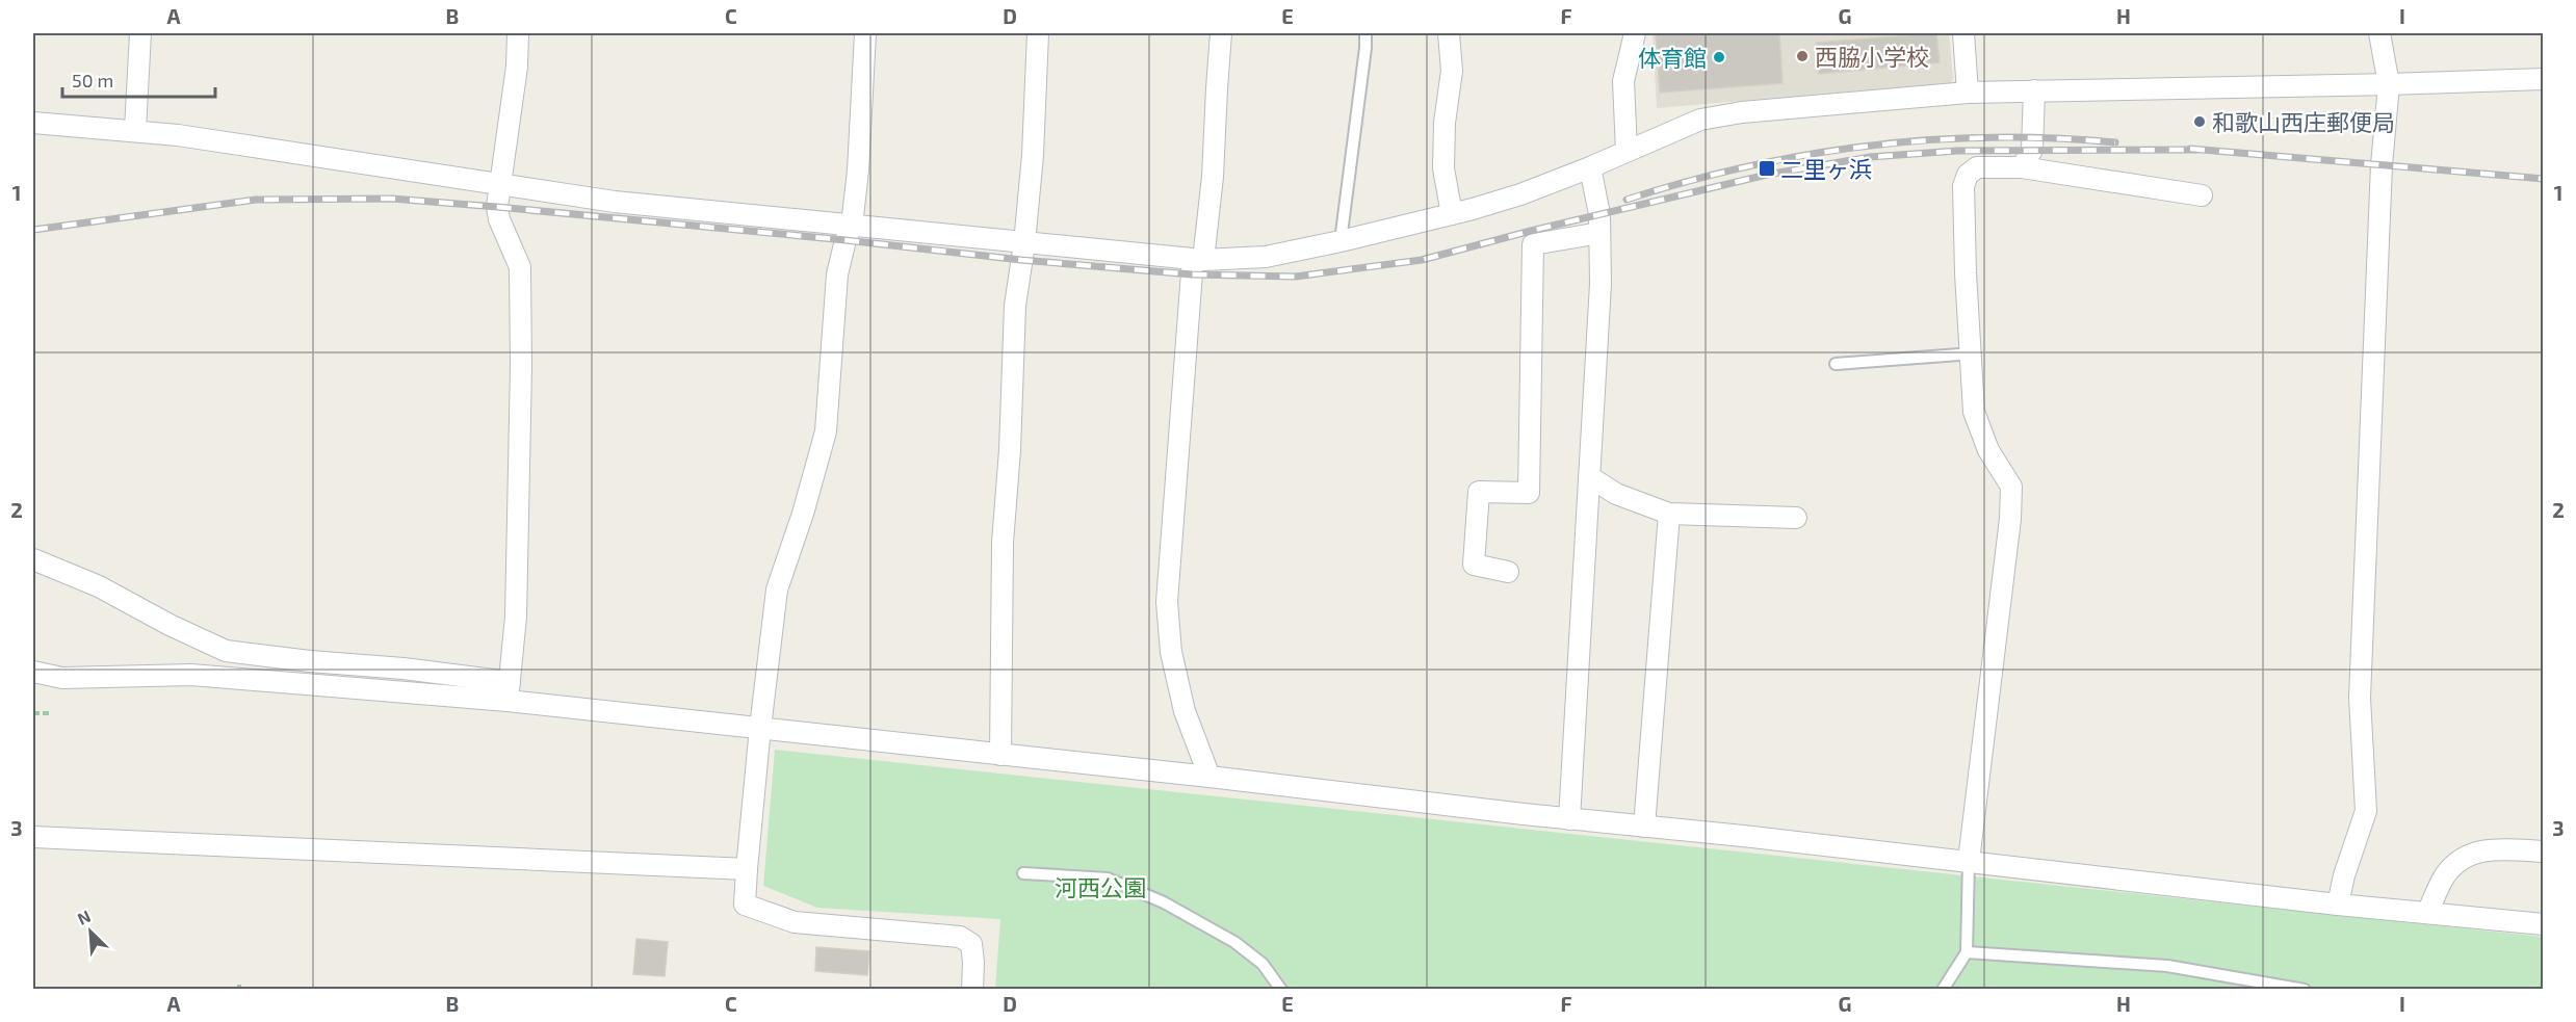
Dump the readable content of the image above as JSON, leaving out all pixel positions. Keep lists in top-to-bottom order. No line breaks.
{"parks":["河西公園"],"places":{"other":["西脇小学校","体育館","和歌山西庄郵便局"],"transit":["二里ヶ浜"]},"scale_bar":"50 m","north":"top left","grid":{"columns":["A","B","C","D","E","F","G","H","I"],"rows":["1","2","3"]}}
